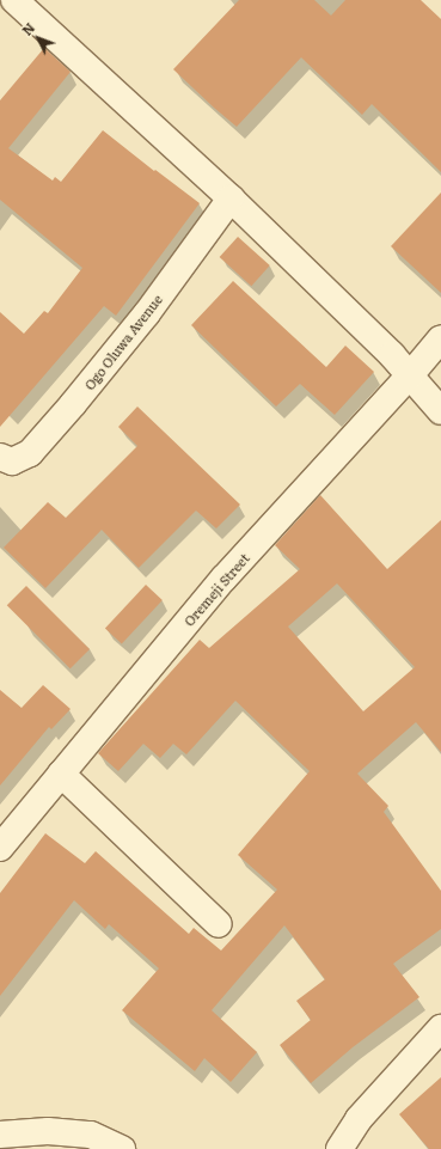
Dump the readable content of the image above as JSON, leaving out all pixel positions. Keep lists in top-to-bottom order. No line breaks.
{"streets":{"street":["Ogo Oluwa Avenue","Oremeji Street"]},"north":"top left"}
